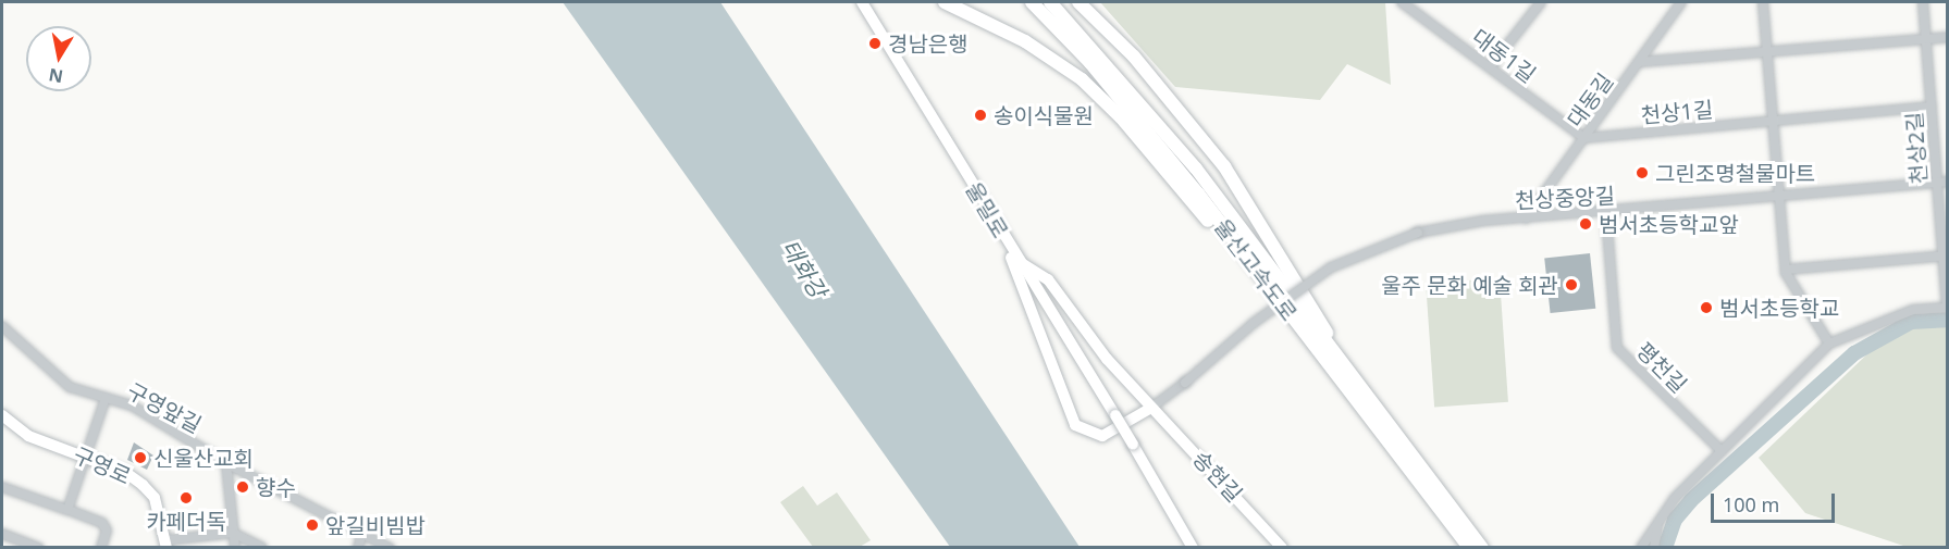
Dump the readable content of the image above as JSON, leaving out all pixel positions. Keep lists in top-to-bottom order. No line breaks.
{"streets":{"highway":["울산고속도로"],"main road":["울밀로","구영로","송현길"],"street":["대동1길","대동길","천상1길","천상2길","천상중앙길","평천길","구영앞길"]},"crossings":[["대동1길","대동길"],["대동1길","천상1길"],["대동길","천상1길"],["대동길","천상중앙길"],["천상1길","천상2길"],["천상2길","천상중앙길"],["천상중앙길","평천길"],["천상중앙길","송현길"],["울밀로","송현길"]],"water":["태화강"],"places":["경남은행","송이식물원","그린조명철물마트","범서초등학교앞","울주 문화 예술 회관","범서초등학교","신울산교회","향수","카페더독","앞길비빔밥"],"scale_bar":"100 m","north":"bottom"}
